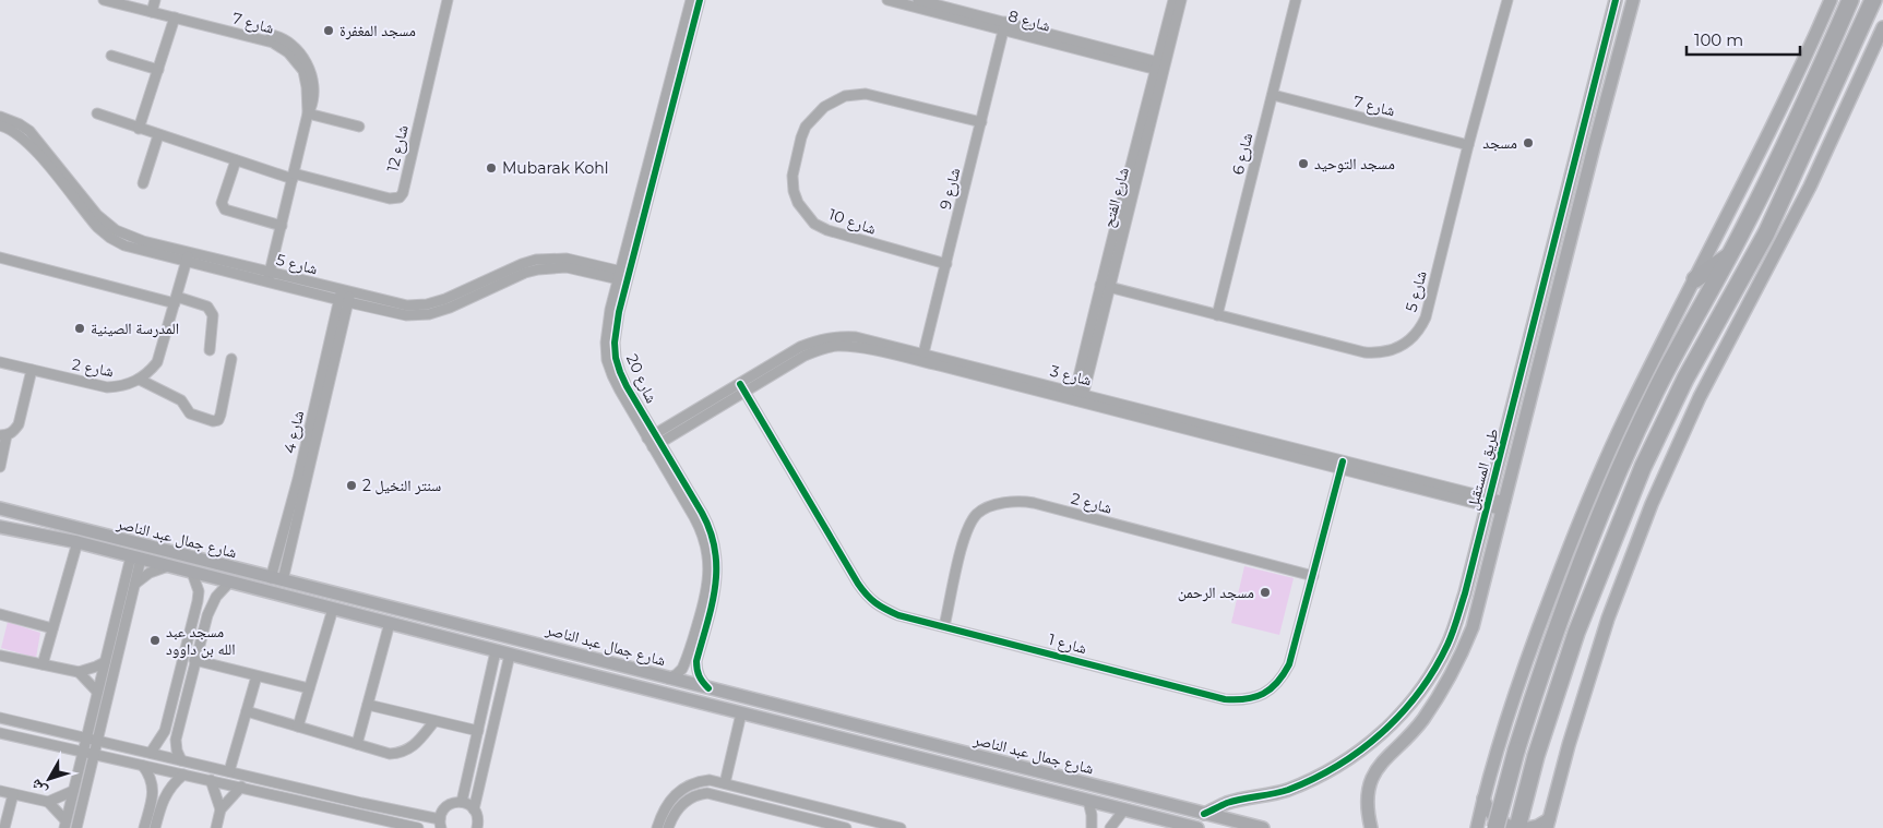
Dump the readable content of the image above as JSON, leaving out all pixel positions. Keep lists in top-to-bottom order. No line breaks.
{"streets":{"main road":["طريق المستقبل","شارع جمال عبد الناصر"],"street":["شارع 8","شارع 7","شارع 12","شارع 6","شارع 9","شارع الفتح","شارع 10","شارع 5","شارع 2","شارع 3","شارع 20","شارع 4","شارع 1"]},"crossings":[["شارع 8","شارع 9"],["شارع 8","شارع الفتح"],["شارع 7","شارع 12"],["شارع 7","شارع 6"],["شارع 7","شارع 5"],["شارع 6","شارع 5"],["شارع 9","شارع 10"],["شارع 9","شارع 3"],["شارع الفتح","شارع 5"],["شارع الفتح","شارع 3"],["شارع 5","شارع 20"],["شارع 5","شارع 4"],["شارع 2","شارع 1"],["شارع 3","شارع 20"],["شارع 3","طريق المستقبل"],["شارع 3","شارع 1"],["شارع 20","شارع جمال عبد الناصر"],["شارع 4","شارع جمال عبد الناصر"],["طريق المستقبل","شارع جمال عبد الناصر"]],"places":["مسجد المغفرة","مسجد","مسجد التوحيد","Mubarak Kohl","المدرسة الصينية","سنتر النخيل 2","مسجد الرحمن","مسجد عبد الله بن داوود"],"scale_bar":"100 m","north":"bottom left"}
